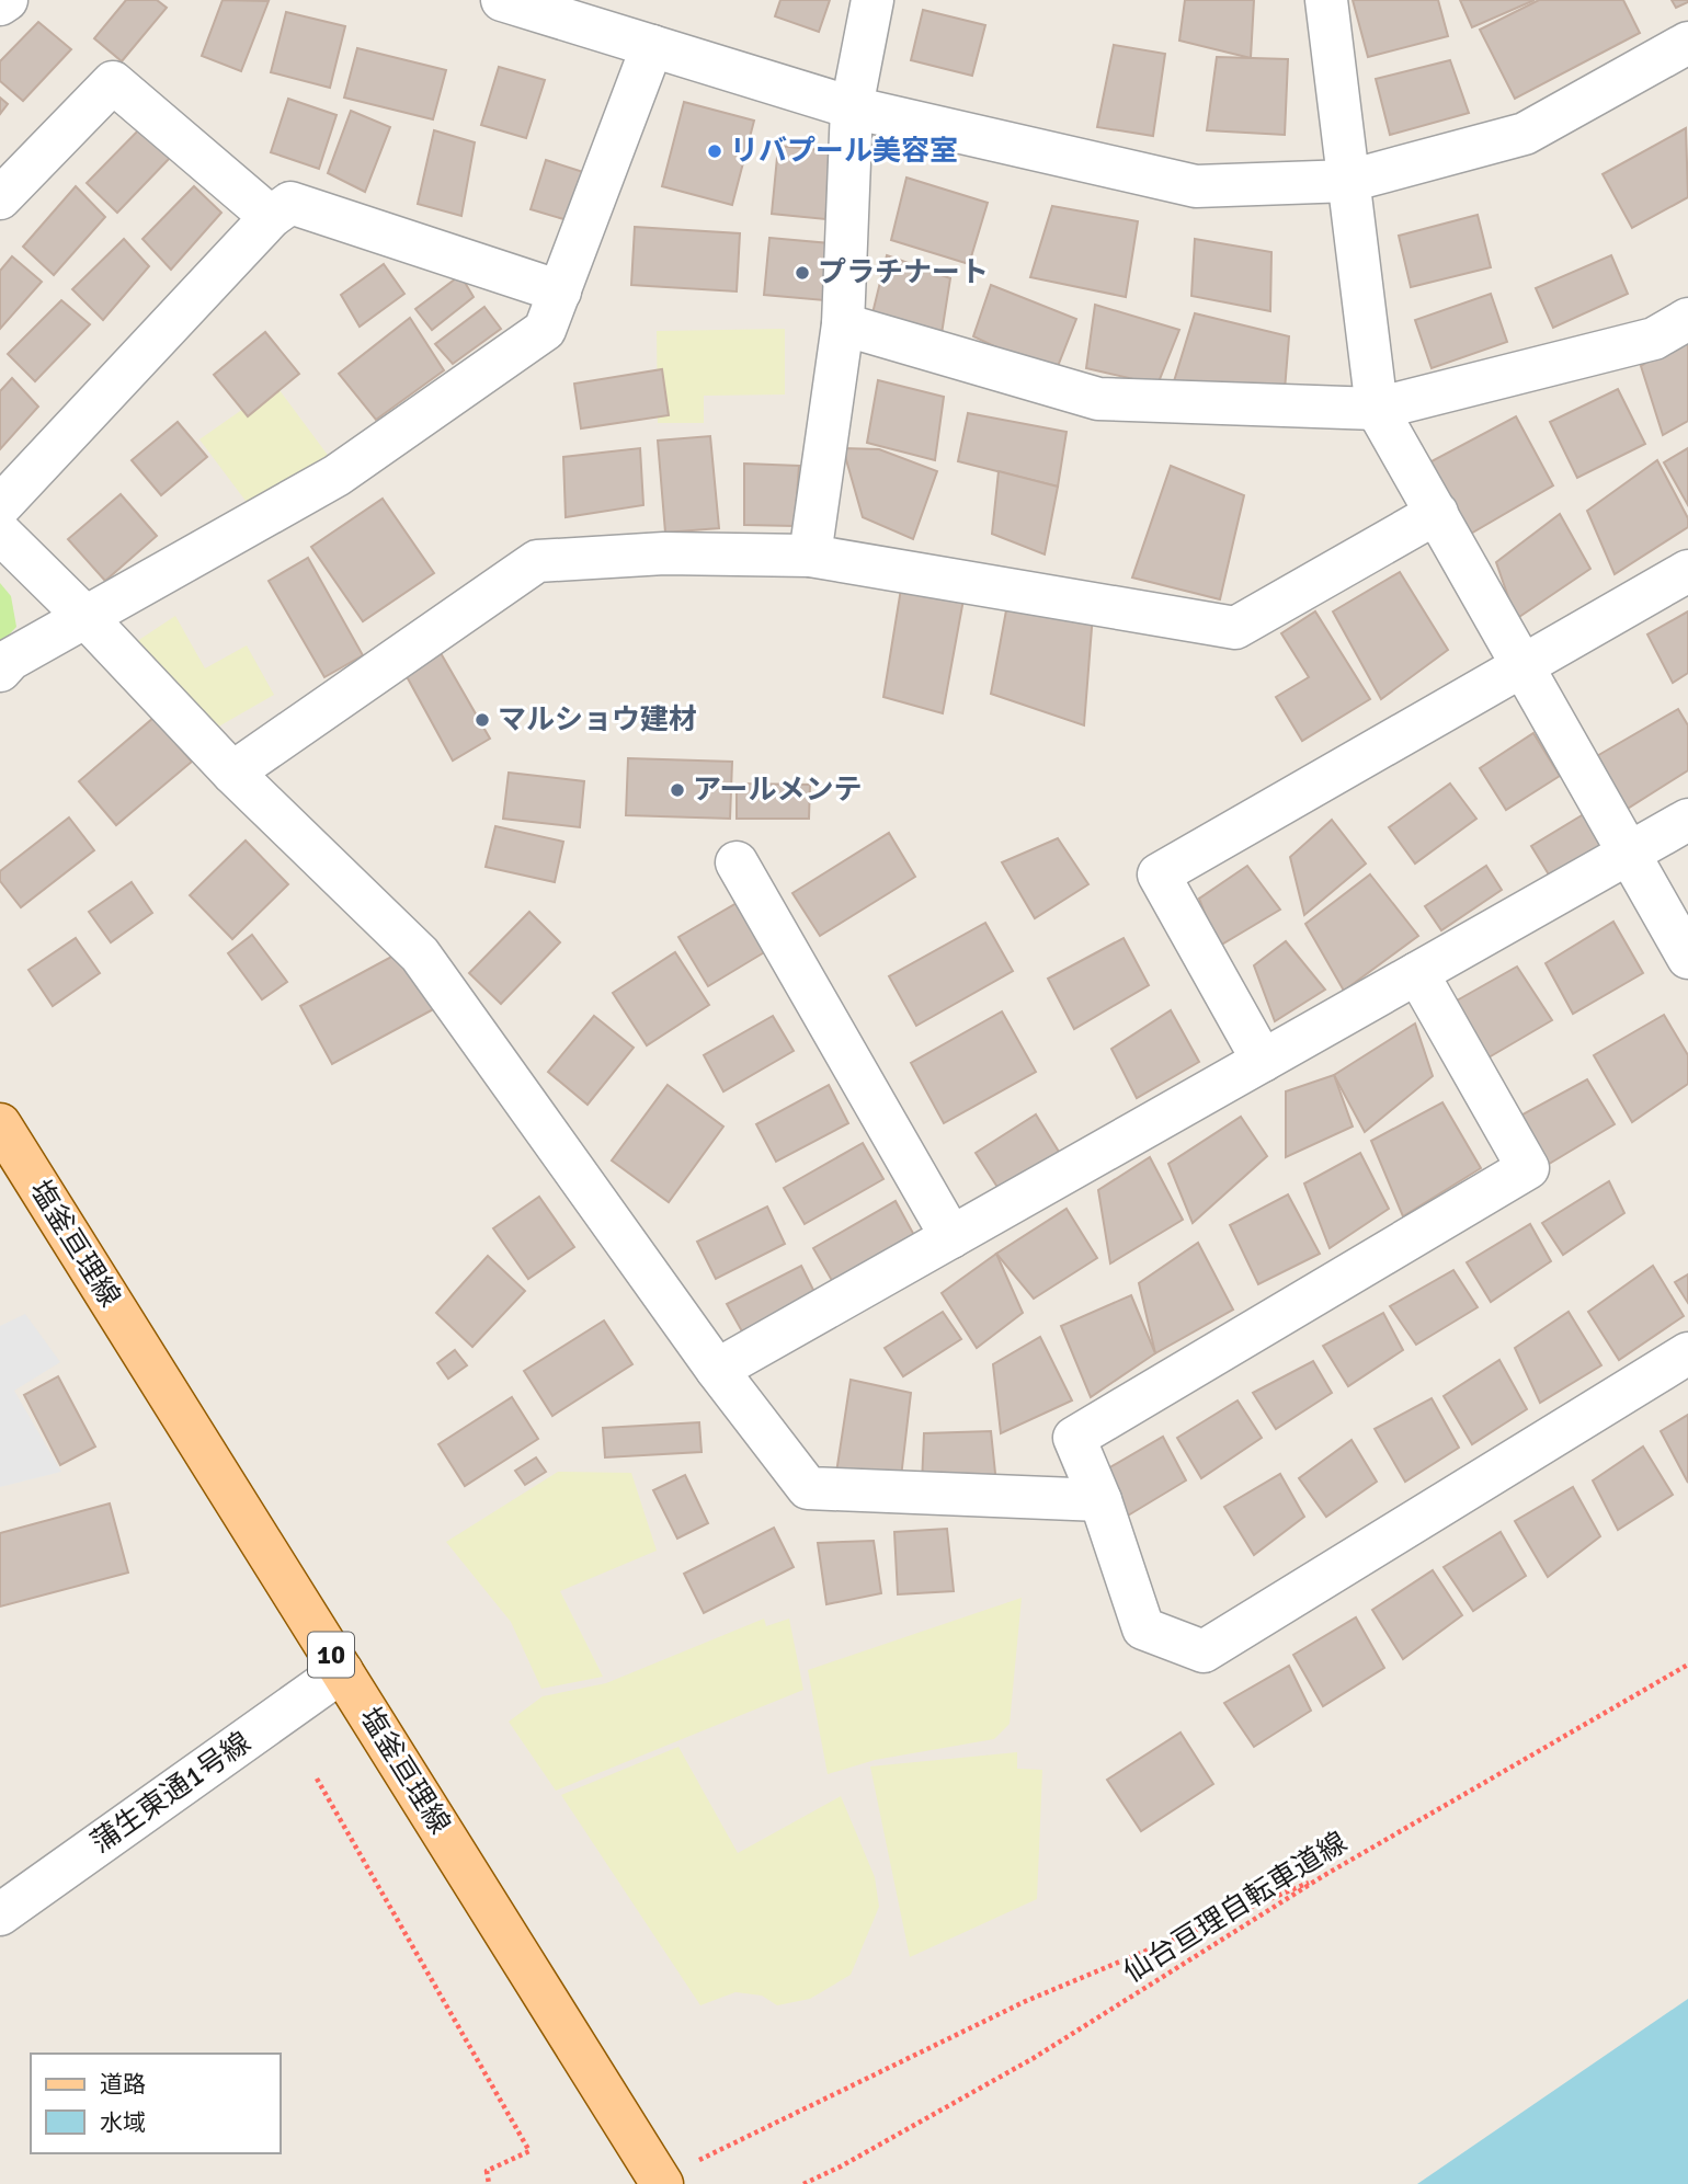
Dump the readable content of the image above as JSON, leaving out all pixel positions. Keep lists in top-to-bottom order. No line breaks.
{"streets":{"main road":["塩釜亘理線","10"],"street":["蒲生東通1号線"],"path":["仙台亘理自転車道線"]},"crossings":[["塩釜亘理線","蒲生東通1号線"]],"places":["リバプール美容室","プラチナート","マルショウ建材","アールメンテ"],"legend":["道路","水域"]}
